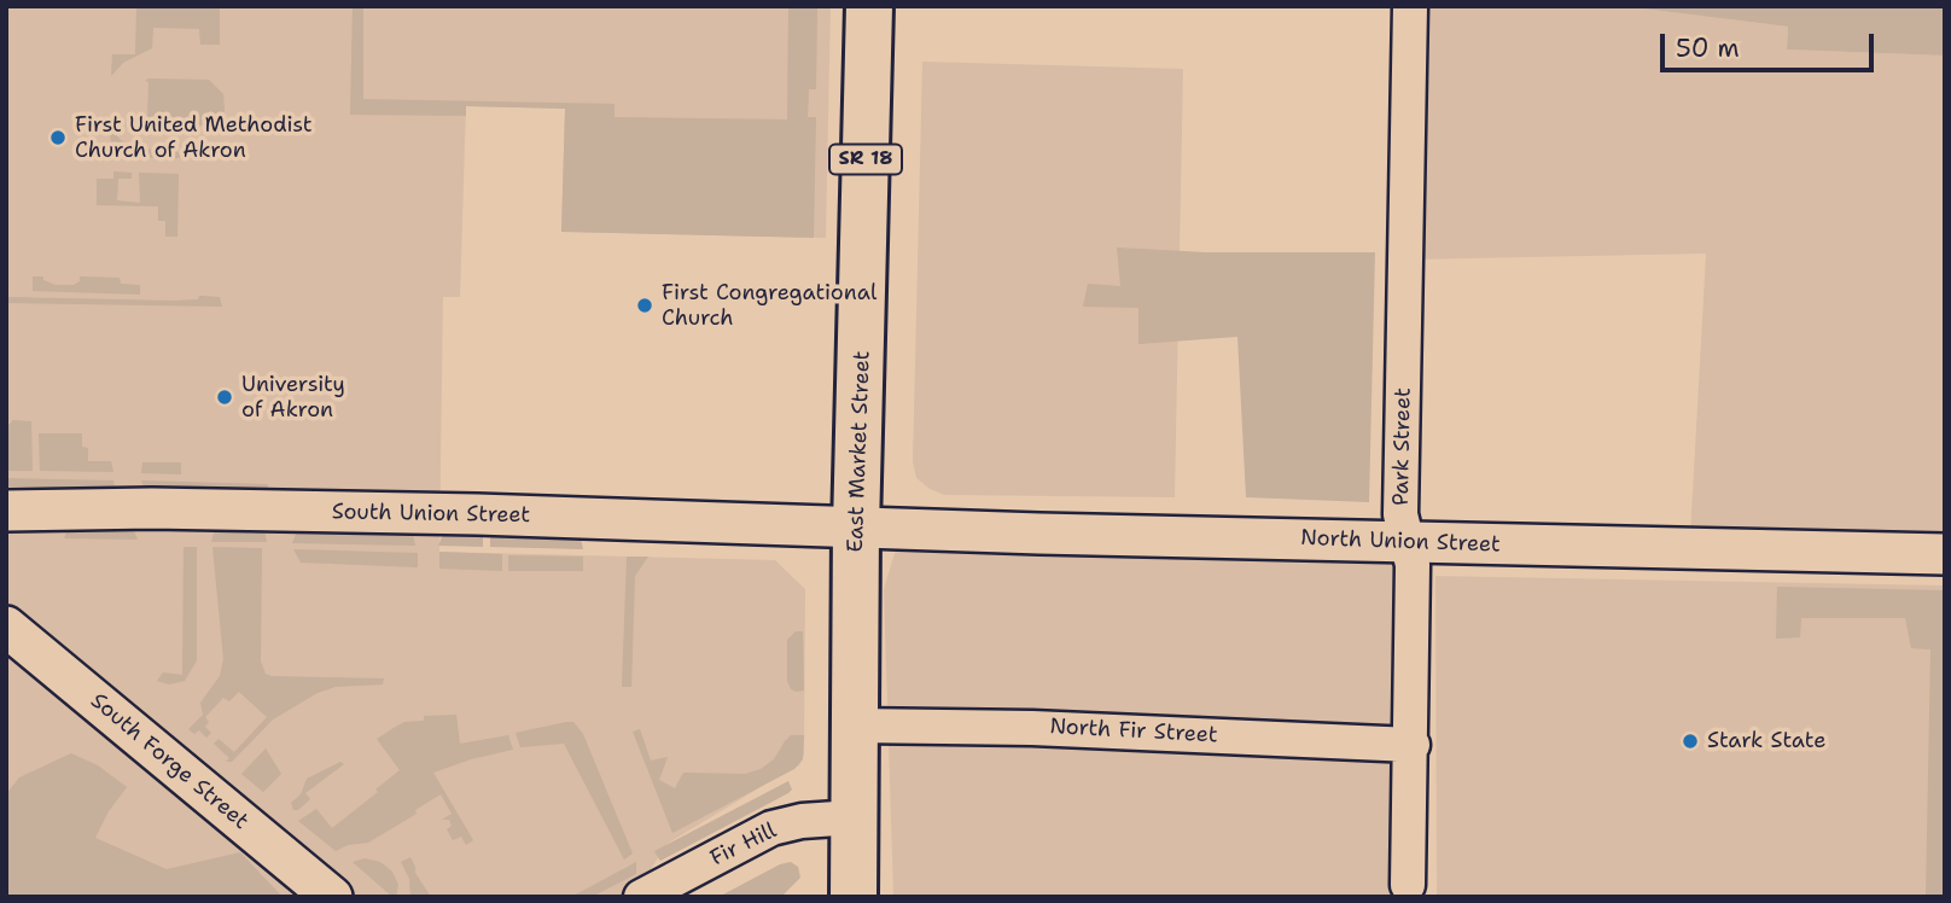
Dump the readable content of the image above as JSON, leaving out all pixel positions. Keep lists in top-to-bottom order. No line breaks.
{"streets":{"main road":["SR 18","East Market Street"],"street":["Park Street","South Union Street","North Union Street","North Fir Street","South Forge Street","Fir Hill"]},"crossings":[["Park Street","North Union Street"],["Park Street","North Fir Street"],["East Market Street","South Union Street"],["East Market Street","North Union Street"],["East Market Street","North Fir Street"],["East Market Street","Fir Hill"],["South Union Street","North Union Street"]],"places":["First United Methodist Church of Akron","First Congregational Church","University of Akron","Stark State"],"scale_bar":"50 m"}
